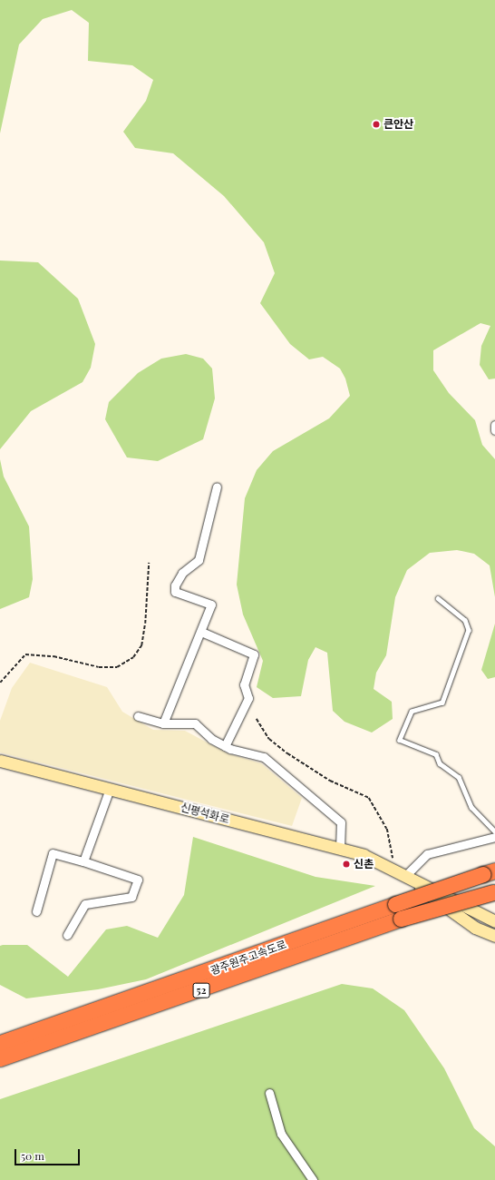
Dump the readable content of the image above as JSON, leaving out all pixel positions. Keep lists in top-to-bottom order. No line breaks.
{"streets":{"highway":["광주원주고속도로","52"],"main road":["신평석화로"]},"places":["큰안산","신촌"],"scale_bar":"50 m"}
